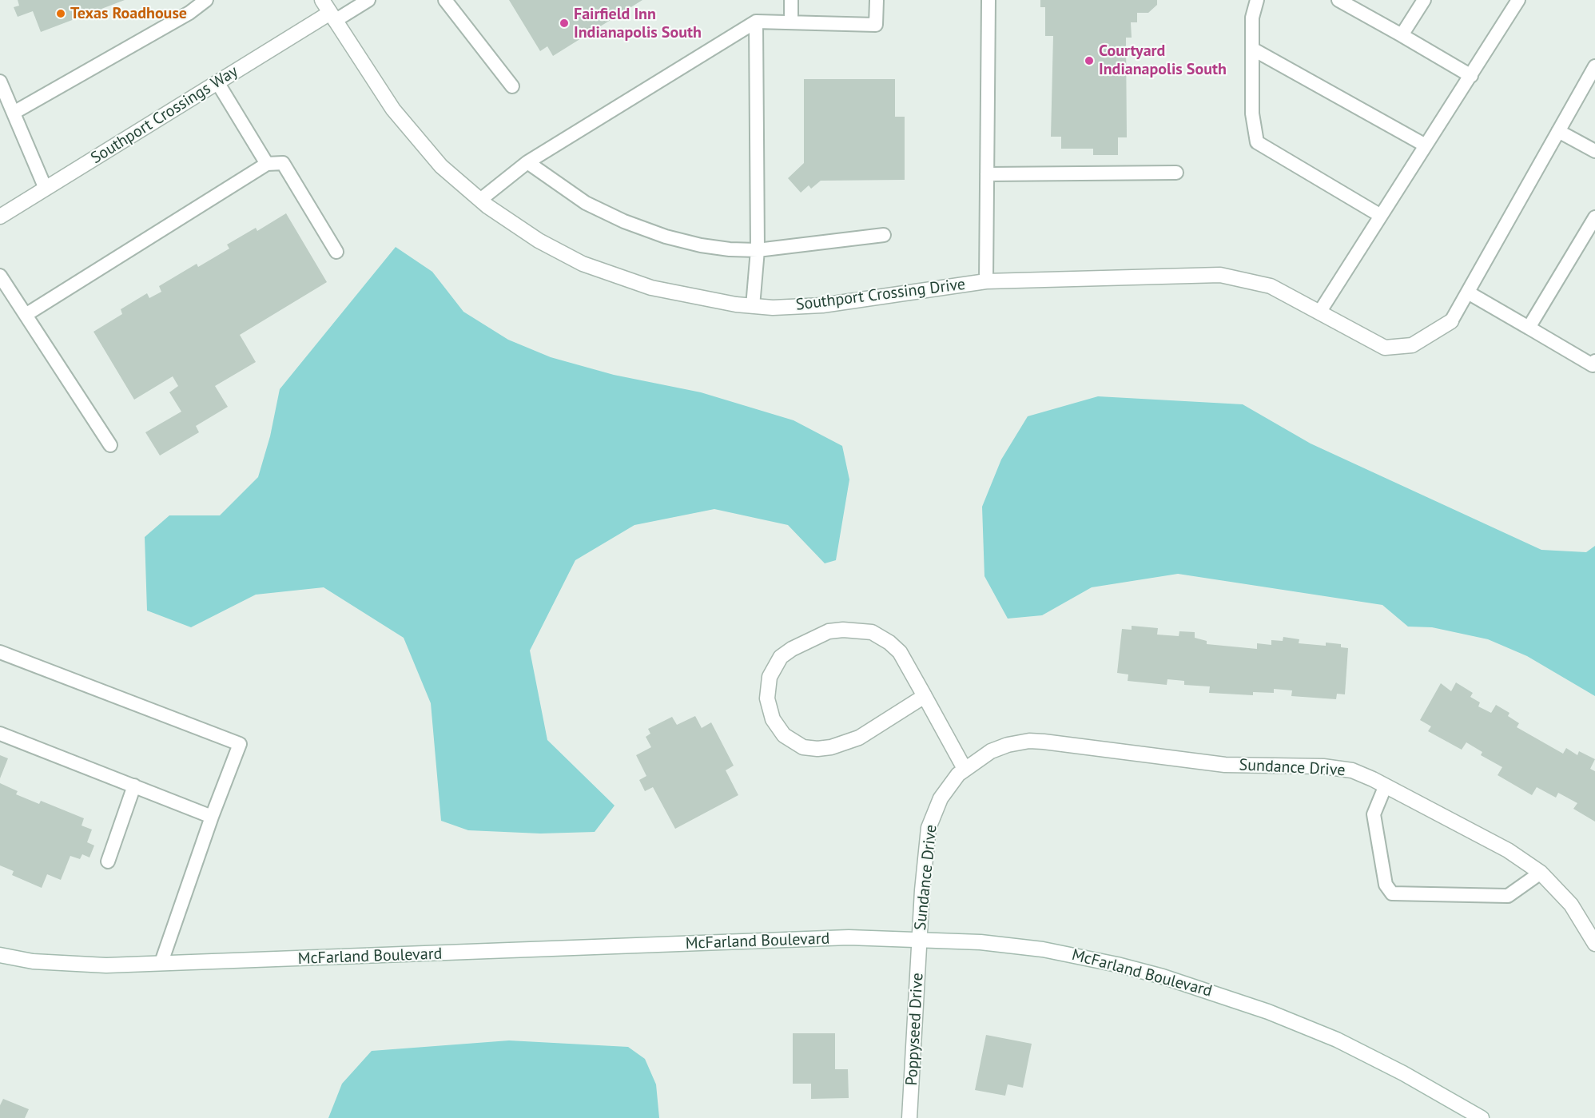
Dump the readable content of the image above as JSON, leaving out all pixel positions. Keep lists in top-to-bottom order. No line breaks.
{"streets":{"street":["Southport Crossings Way","Southport Crossing Drive","Sundance Drive","McFarland Boulevard","Poppyseed Drive"]},"crossings":[["Southport Crossings Way","Southport Crossing Drive"],["Sundance Drive","McFarland Boulevard"],["Sundance Drive","Poppyseed Drive"],["McFarland Boulevard","Poppyseed Drive"]],"places":["Texas Roadhouse","Fairfield Inn Indianapolis South","Courtyard Indianapolis South"]}
